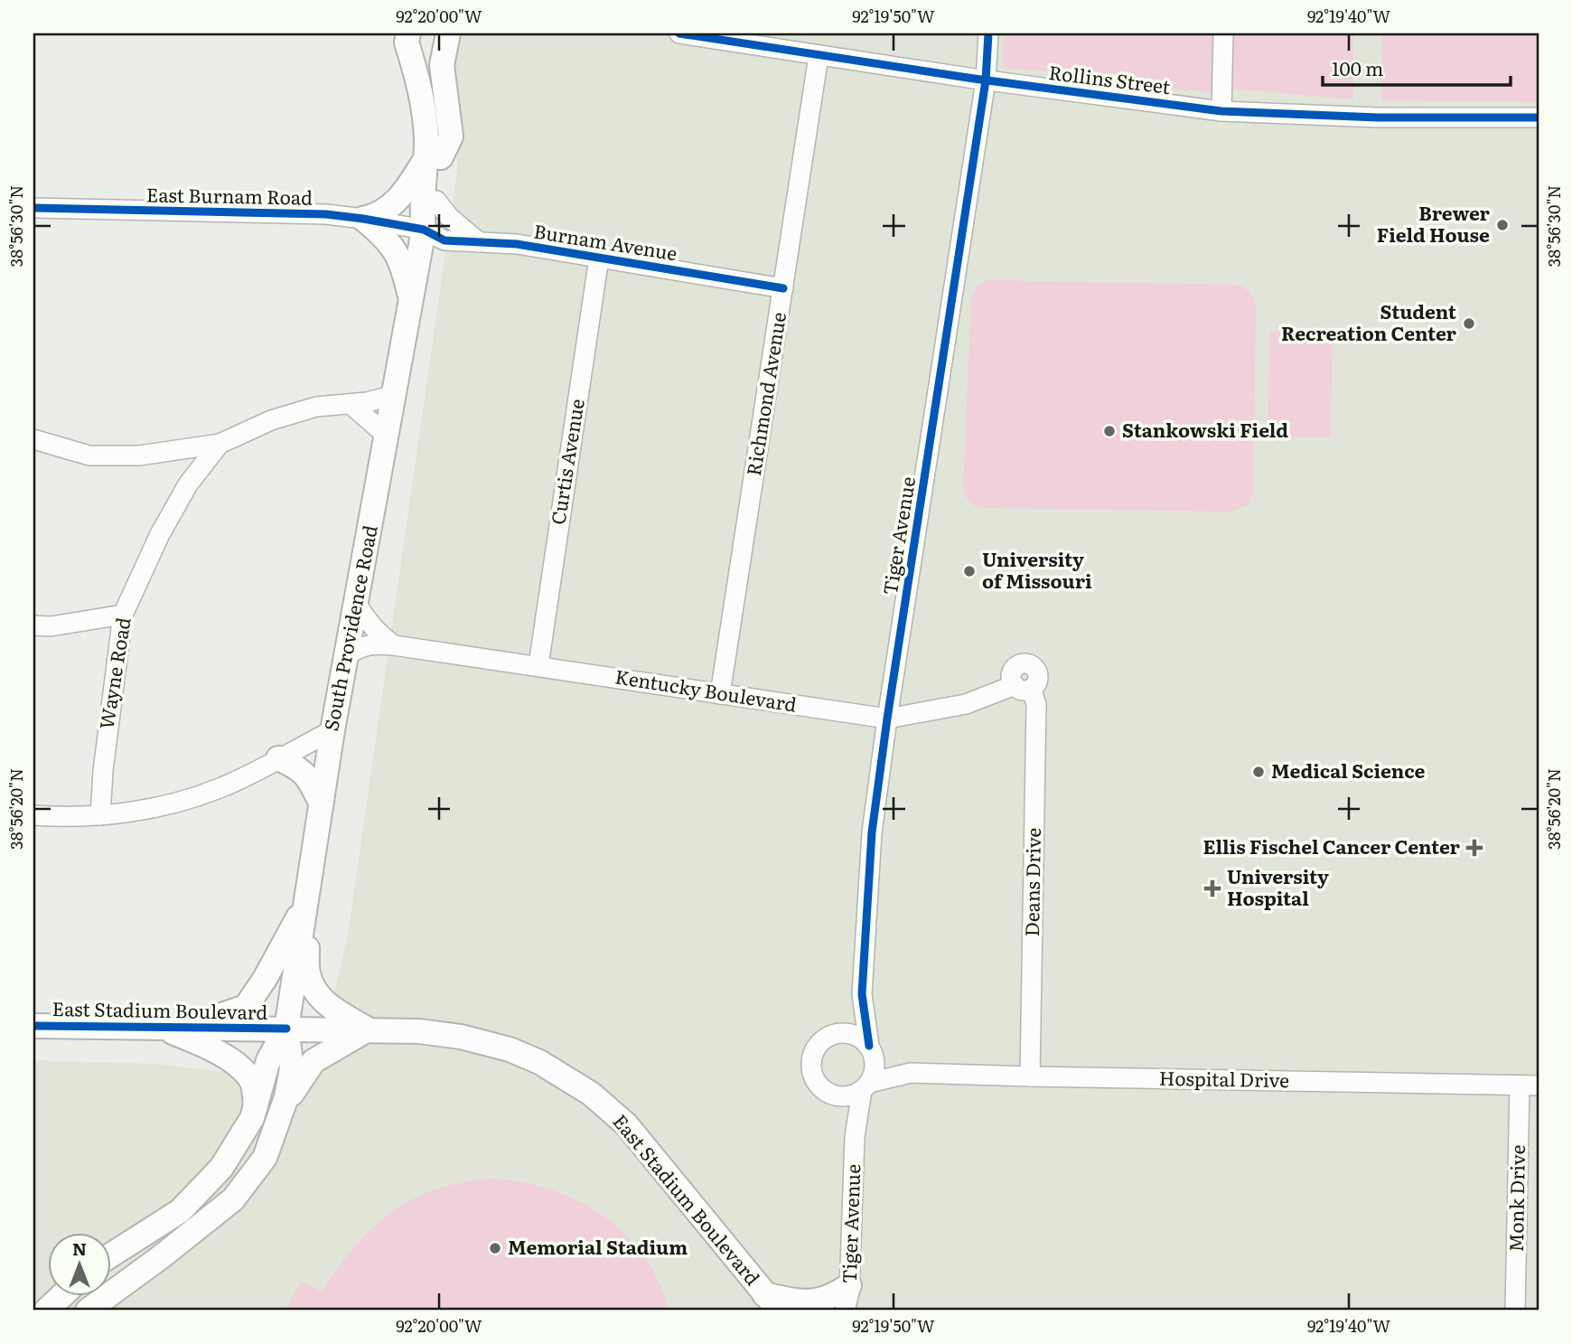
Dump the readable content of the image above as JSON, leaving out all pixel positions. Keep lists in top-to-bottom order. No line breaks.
{"streets":{"main road":["South Providence Road","East Stadium Boulevard"],"street":["Rollins Street","East Burnam Road","Burnam Avenue","Richmond Avenue","Curtis Avenue","Tiger Avenue","Wayne Road","Kentucky Boulevard","Deans Drive","Hospital Drive","Monk Drive"]},"crossings":[["Rollins Street","Richmond Avenue"],["Rollins Street","Tiger Avenue"],["East Burnam Road","Burnam Avenue"],["East Burnam Road","South Providence Road"],["Burnam Avenue","Richmond Avenue"],["Burnam Avenue","Curtis Avenue"],["Burnam Avenue","South Providence Road"],["Richmond Avenue","Kentucky Boulevard"],["Curtis Avenue","Kentucky Boulevard"],["Tiger Avenue","Kentucky Boulevard"],["Tiger Avenue","Hospital Drive"],["South Providence Road","Kentucky Boulevard"],["South Providence Road","East Stadium Boulevard"],["Kentucky Boulevard","Deans Drive"],["Deans Drive","Hospital Drive"],["Hospital Drive","Monk Drive"]],"places":{"other":["Brewer Field House","Student Recreation Center","Stankowski Field","University of Missouri","Medical Science","Memorial Stadium"],"health":["Ellis Fischel Cancer Center","University Hospital"]},"scale_bar":"100 m","north":"top","coordinates":["92°20'00\"W","92°19'50\"W","92°19'40\"W","38°56'30\"N","38°56'20\"N"]}
